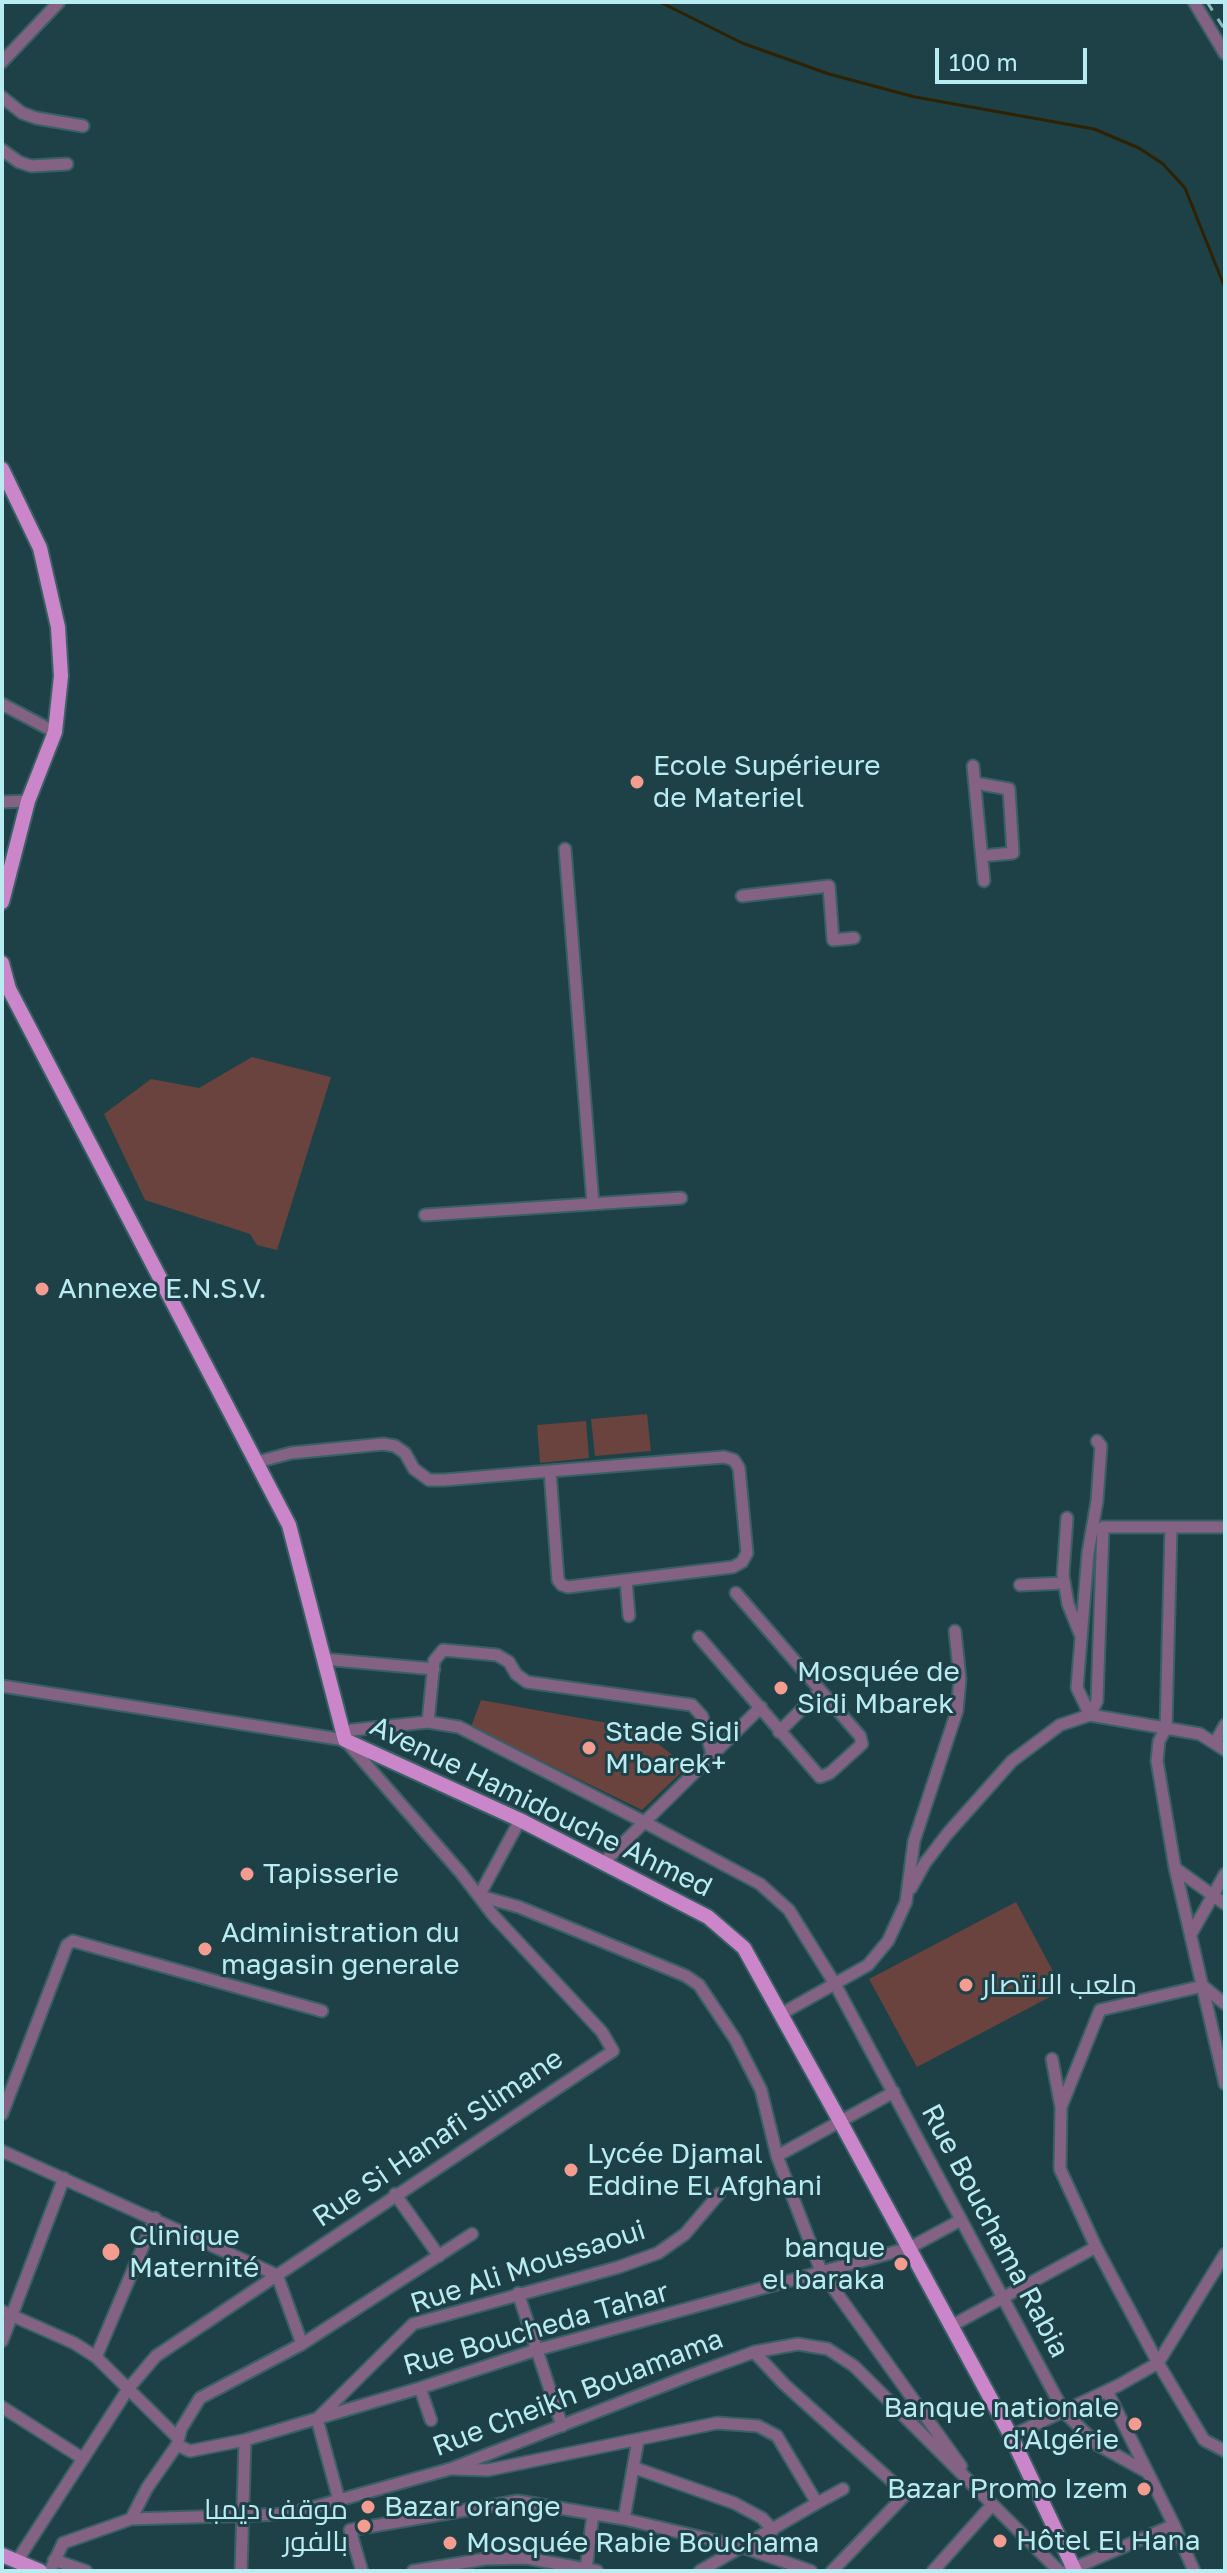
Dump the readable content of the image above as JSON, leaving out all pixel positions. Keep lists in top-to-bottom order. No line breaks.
{"streets":{"main road":["Avenue Hamidouche Ahmed"],"street":["Rue Si Hanafi Slimane","Rue Bouchama Rabia","Rue Ali Moussaoui","Rue Boucheda Tahar","Rue Cheikh Bouamama"]},"crossings":[["Avenue Hamidouche Ahmed","Rue Si Hanafi Slimane"],["Avenue Hamidouche Ahmed","Rue Bouchama Rabia"],["Avenue Hamidouche Ahmed","Rue Boucheda Tahar"],["Avenue Hamidouche Ahmed","Rue Cheikh Bouamama"],["Rue Si Hanafi Slimane","Rue Bouchama Rabia"],["Rue Bouchama Rabia","Rue Boucheda Tahar"],["Rue Ali Moussaoui","Rue Boucheda Tahar"]],"places":["Ecole Supérieure de Materiel","Annexe E.N.S.V.","Mosquée de Sidi Mbarek","Stade Sidi M'barek+","Tapisserie","Administration du magasin generale","ملعب الانتصار","Lycée Djamal Eddine El Afghani","Clinique Maternité","banque el baraka","Banque nationale d'Algérie","Bazar Promo Izem","Bazar orange","موقف ديمبا بالفور","Hôtel El Hana","Mosquée Rabie Bouchama"],"scale_bar":"100 m"}
